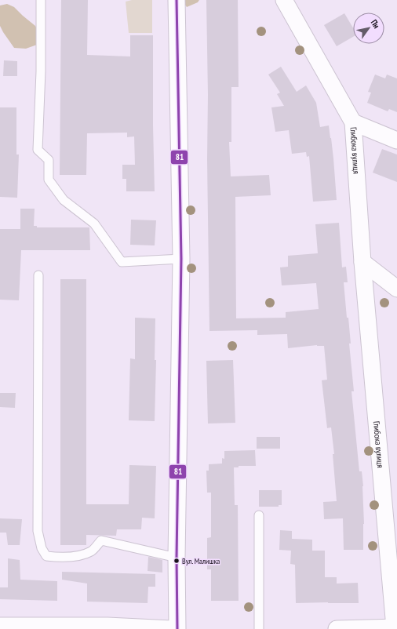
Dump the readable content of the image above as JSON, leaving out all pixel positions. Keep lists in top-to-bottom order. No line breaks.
{"streets":{"street":["Глибока вулиця"]},"places":["Вул. Малишка"],"lines":["transit line 81"],"north":"top right"}
